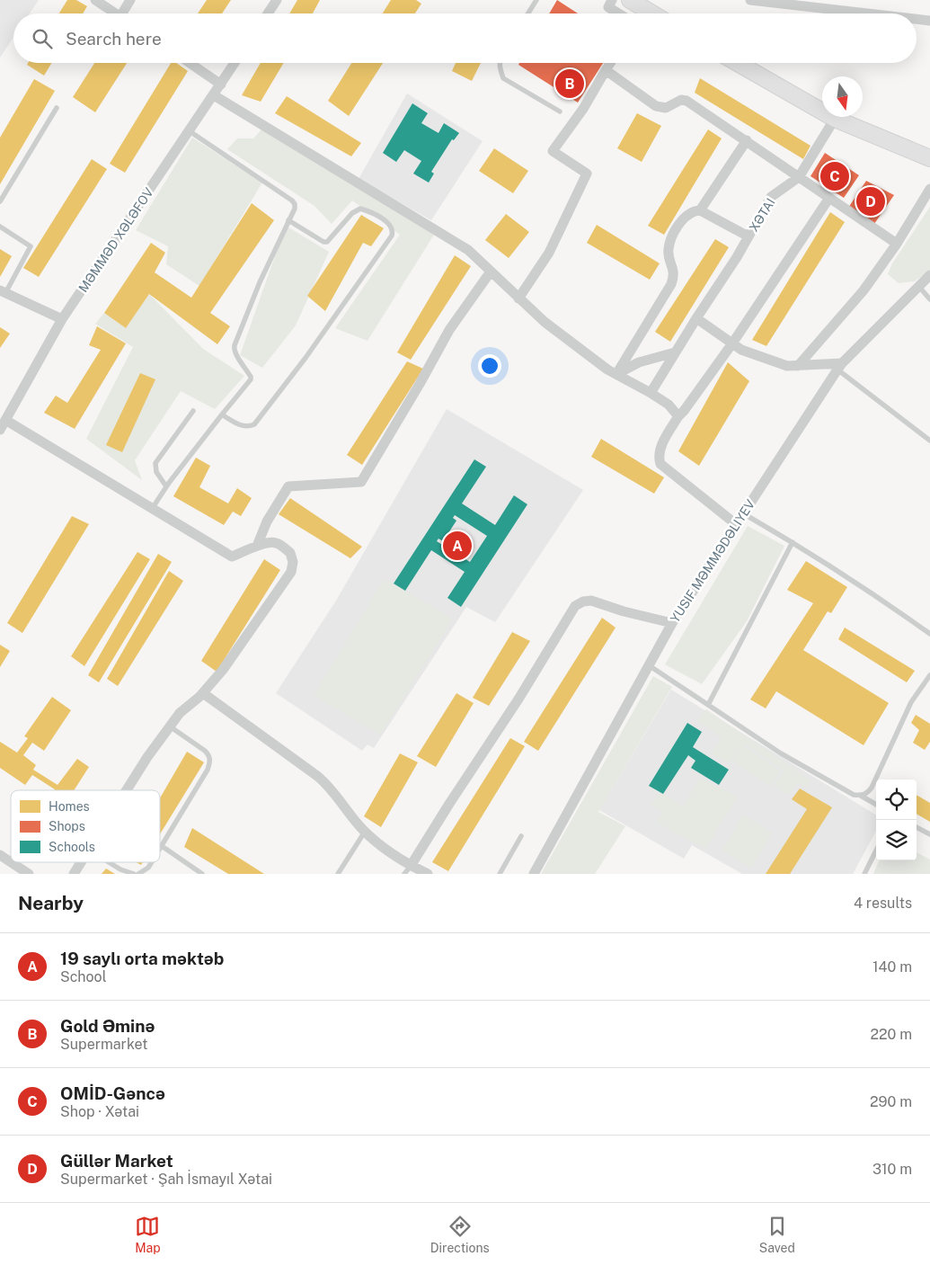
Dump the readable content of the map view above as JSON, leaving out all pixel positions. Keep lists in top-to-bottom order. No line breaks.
{"streets":{"street":["XƏTAI","MƏMMƏD XƏLƏFOV","YUSIF MƏMMƏDƏLIYEV"]},"legend":["Homes","Shops","Schools"],"north":"bottom","page":{"search":"Search here","pins":["B","C","D","A"],"heading":["Nearby","4 results"],"list":[{"mark":"A","name":"19 saylı orta məktəb","note":"School","value":"140 m"},{"mark":"B","name":"Gold Əminə","note":"Supermarket","value":"220 m"},{"mark":"C","name":"OMİD-Gəncə","note":"Shop · Xətai","value":"290 m"},{"mark":"D","name":"Güllər Market","note":"Supermarket · Şah İsmayıl Xətai","value":"310 m"}],"nav":["Map","Directions","Saved"]}}
